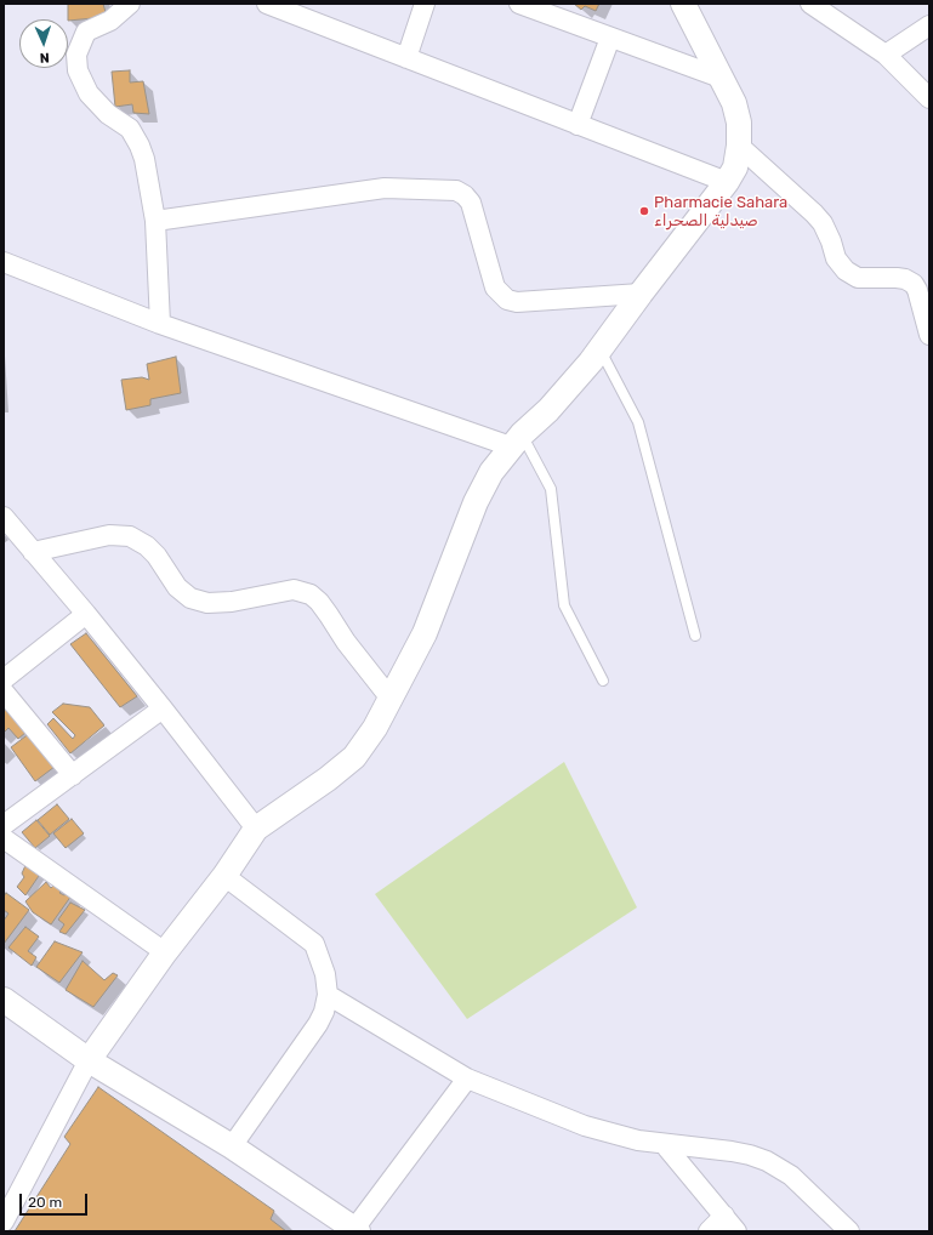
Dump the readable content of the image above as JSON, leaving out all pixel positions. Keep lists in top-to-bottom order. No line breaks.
{"places":["Pharmacie Sahara صيدلية الصحراء"],"scale_bar":"20 m","north":"bottom"}
